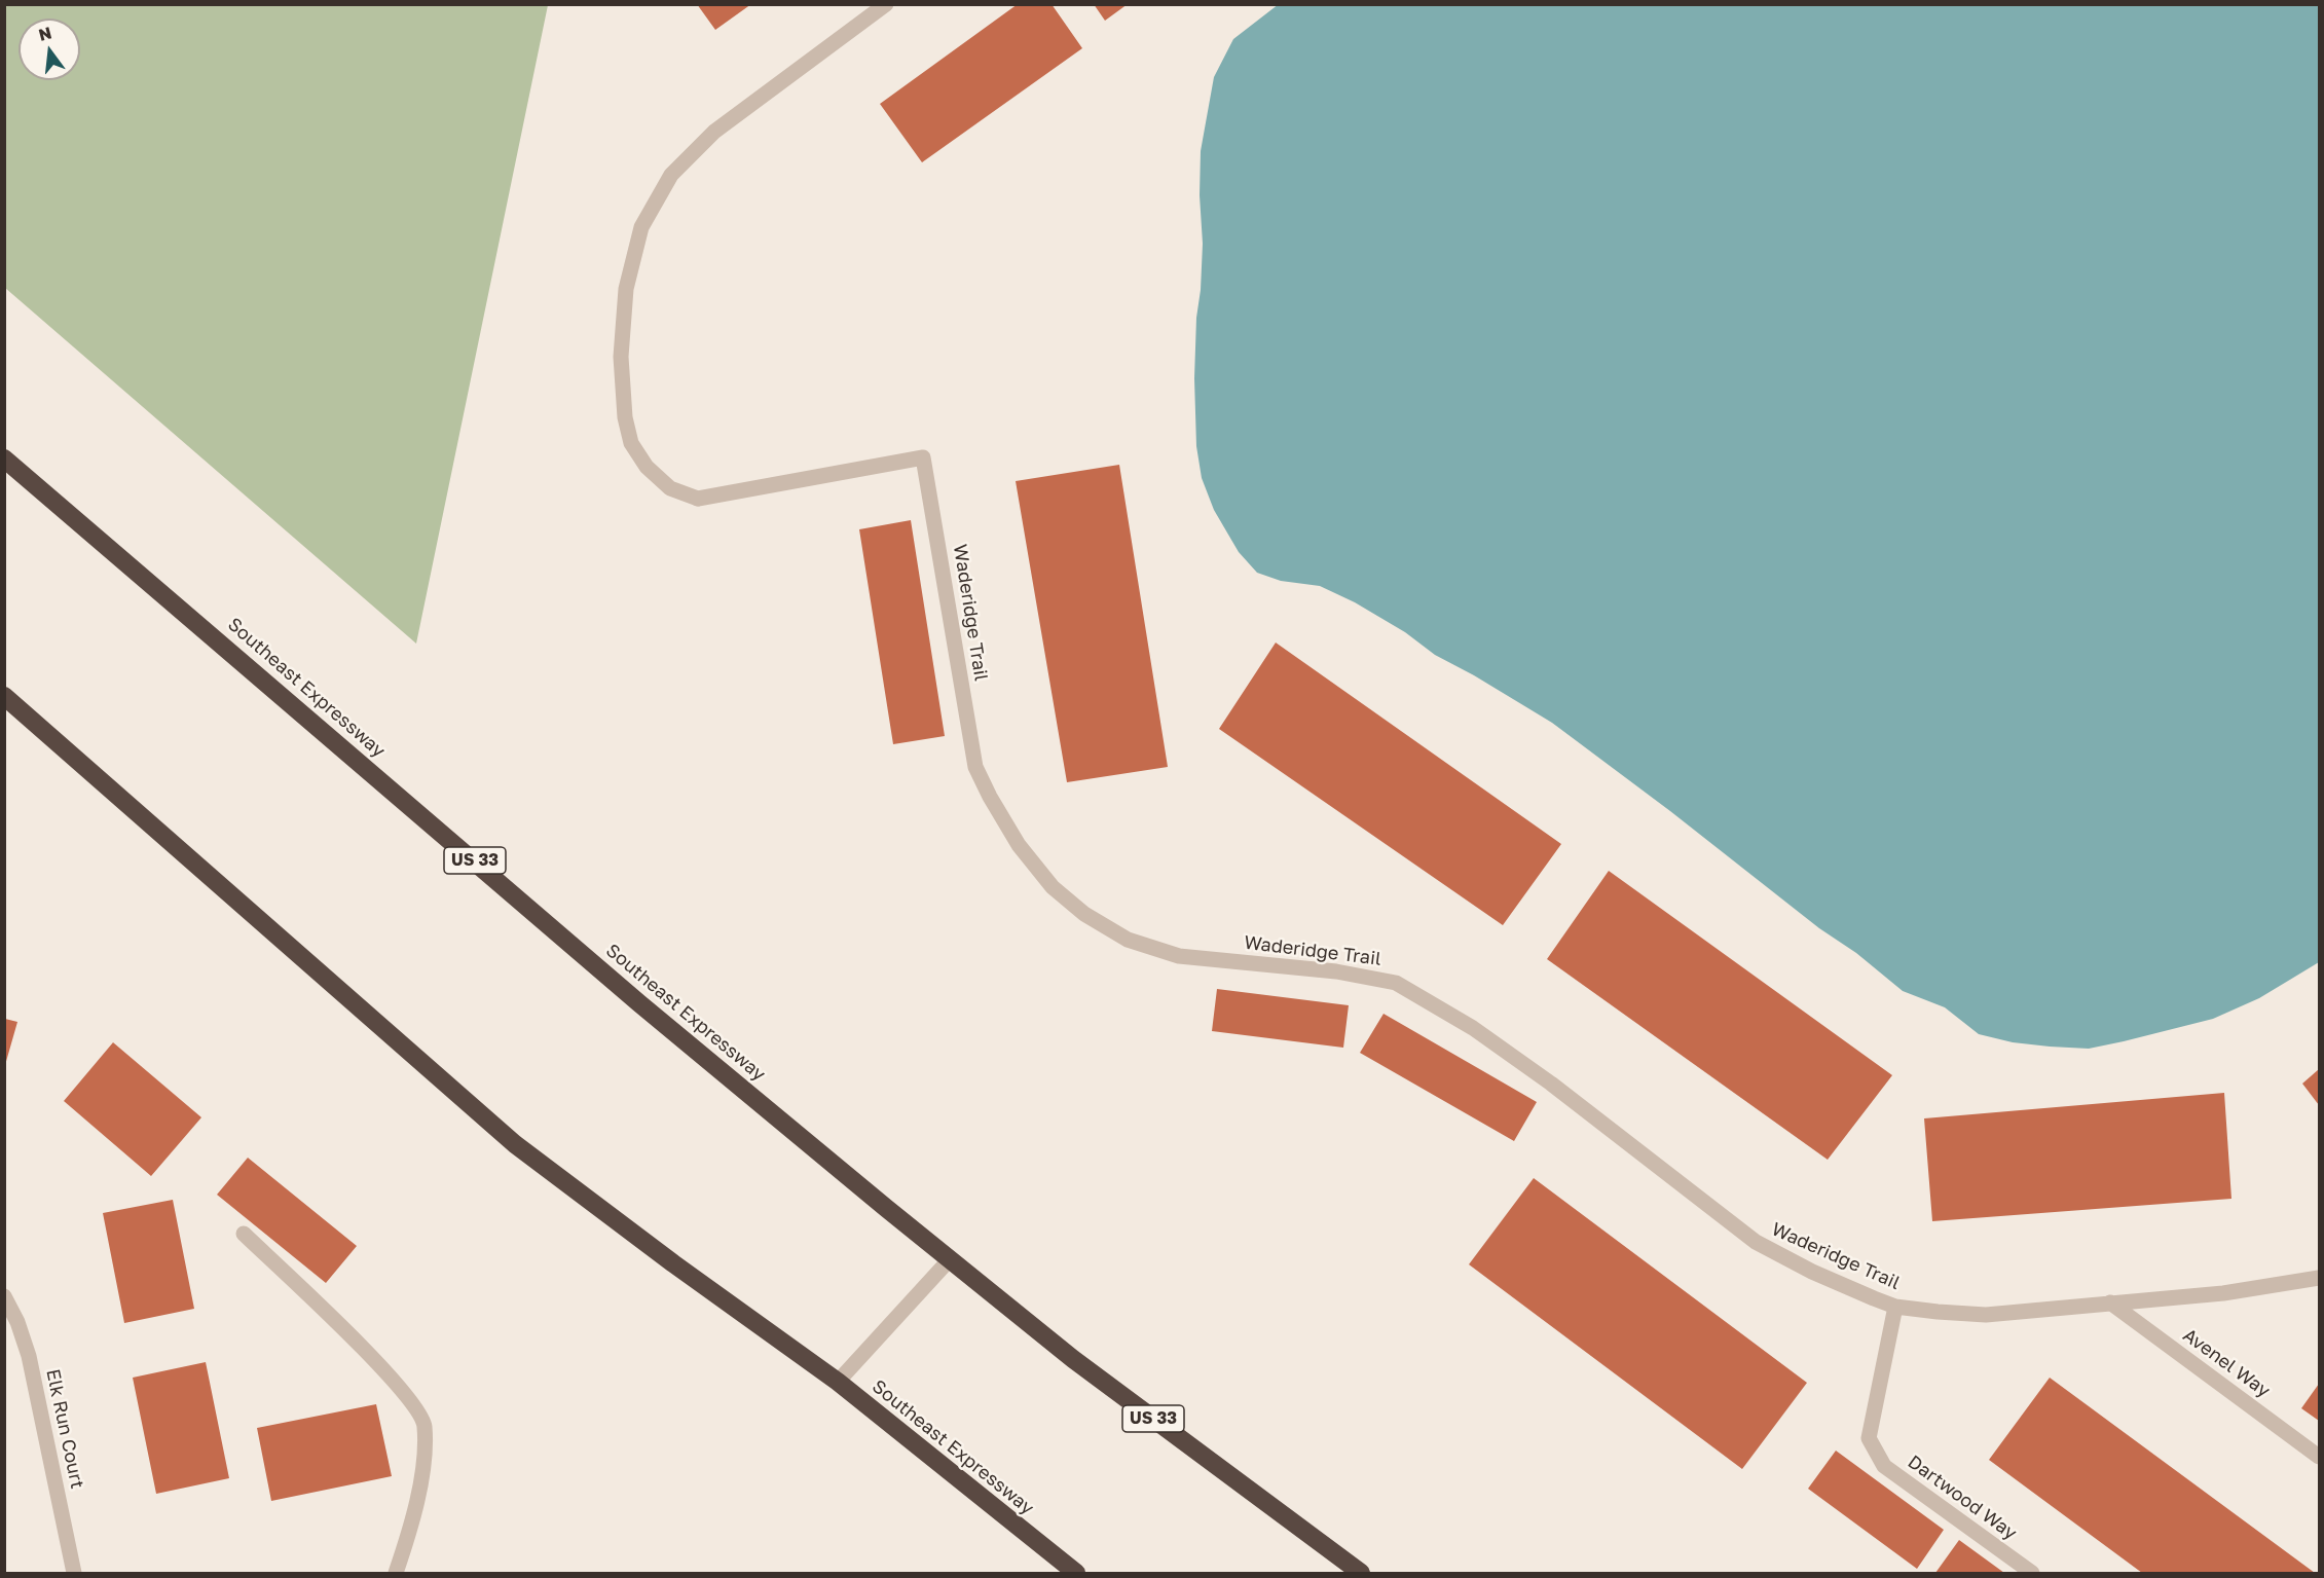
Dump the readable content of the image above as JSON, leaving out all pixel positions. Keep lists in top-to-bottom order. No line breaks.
{"streets":{"highway":["Southeast Expressway","US 33"],"street":["Waderidge Trail","Avenel Way","Elk Run Court","Dartwood Way"]},"crossings":[["Waderidge Trail","Avenel Way"],["Waderidge Trail","Dartwood Way"]],"north":"top"}
